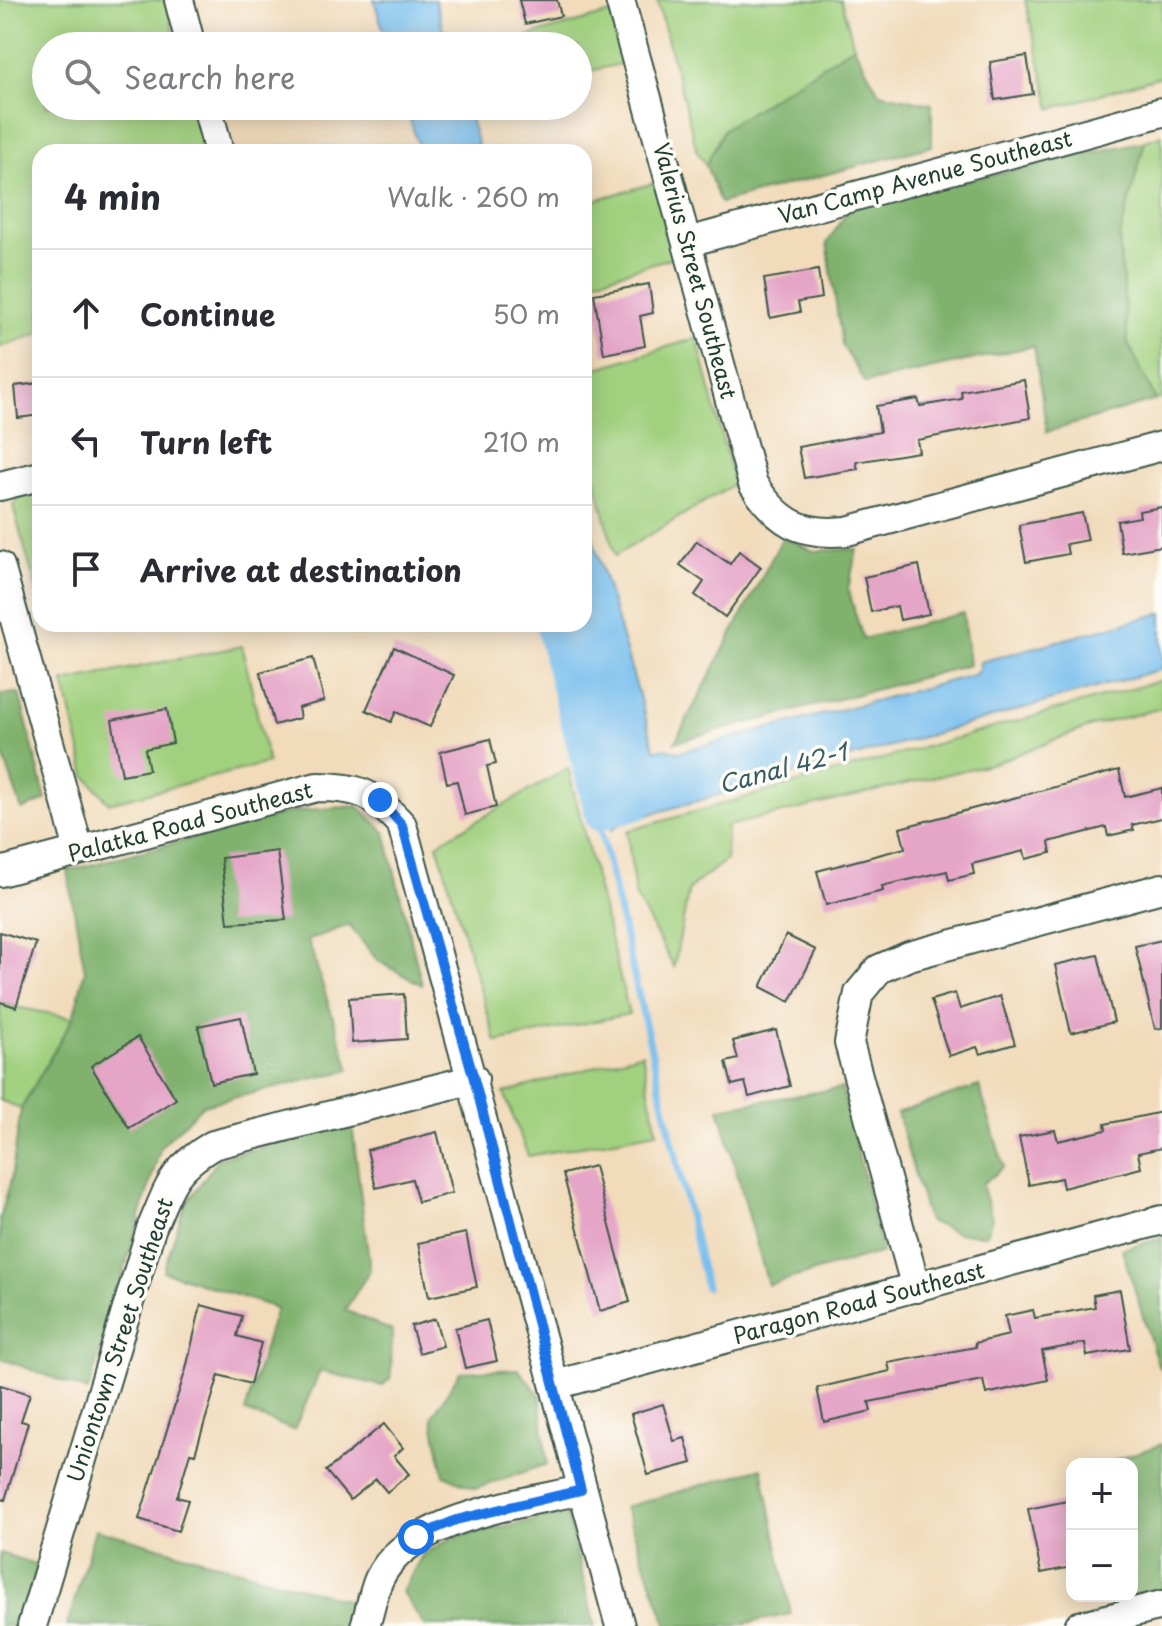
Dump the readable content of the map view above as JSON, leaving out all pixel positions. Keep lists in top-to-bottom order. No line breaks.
{"streets":{"street":["Van Camp Avenue Southeast","Valerius Street Southeast","Palatka Road Southeast","Paragon Road Southeast","Uniontown Street Southeast"]},"crossings":[["Van Camp Avenue Southeast","Valerius Street Southeast"],["Palatka Road Southeast","Uniontown Street Southeast"]],"water":["Canal 42-1"],"page":{"search":"Search here","heading":["4 min","Walk · 260 m"],"list":[["Continue","50 m"],["Turn left","210 m"],"Arrive at destination"],"map_buttons":["+","−"]}}
